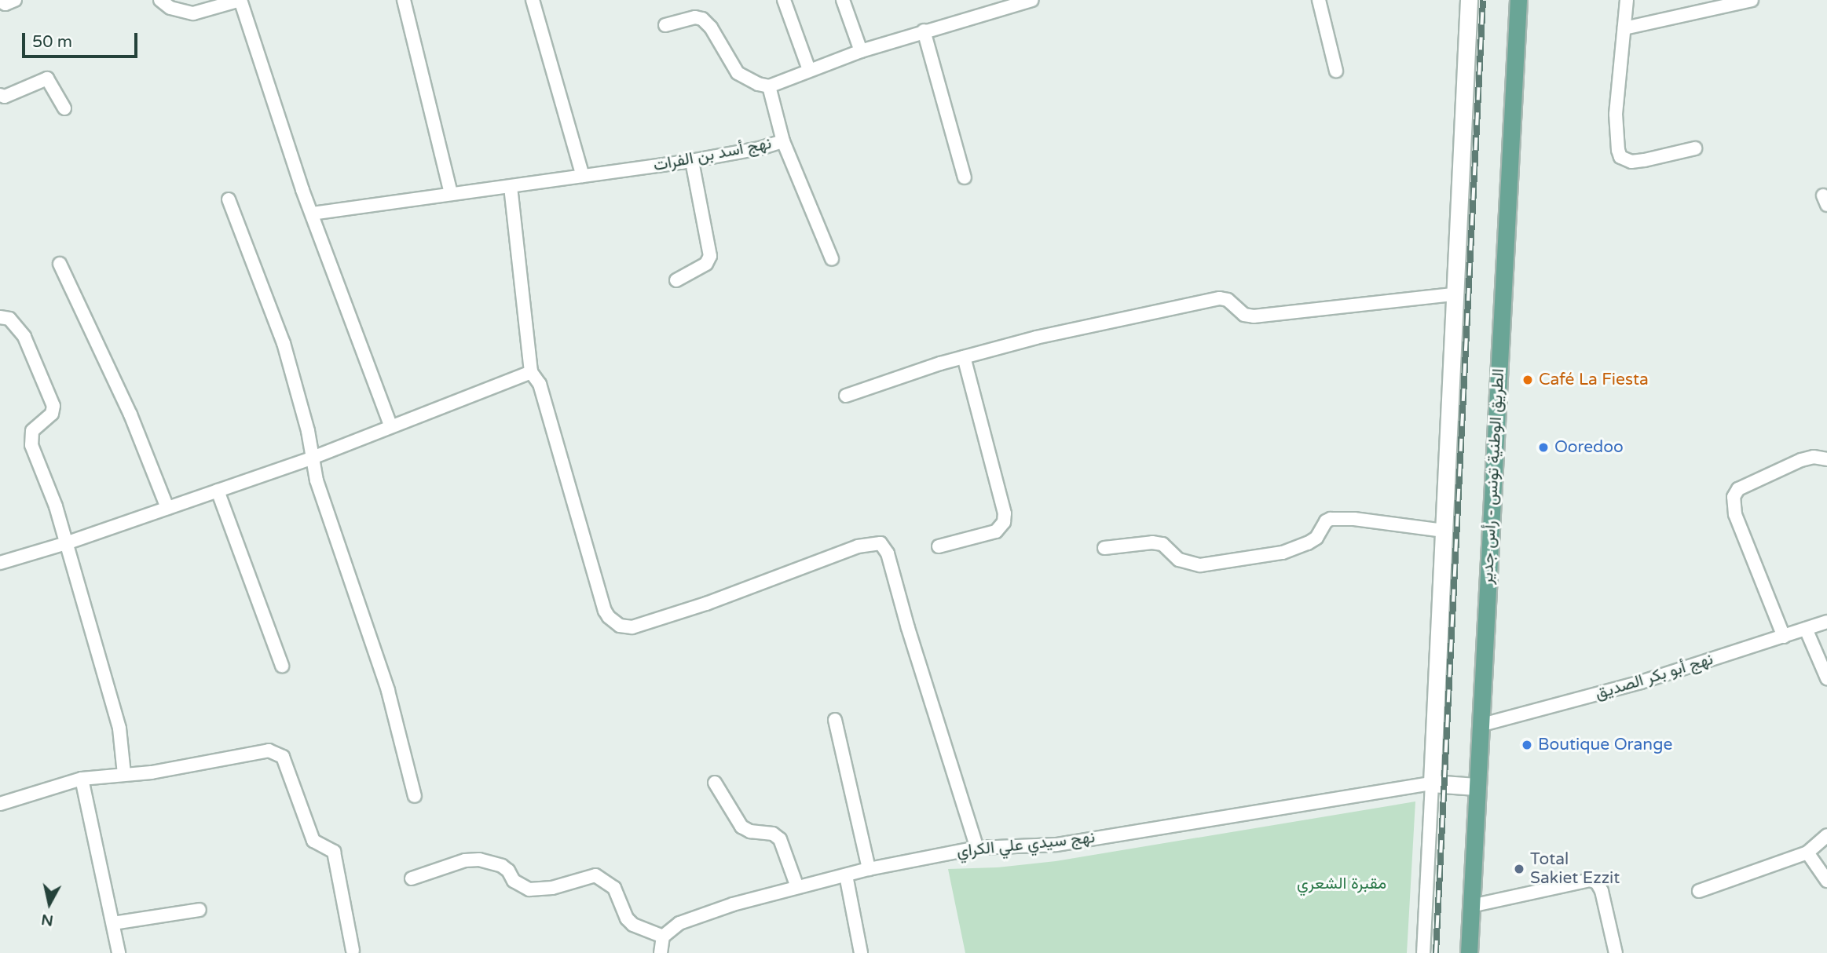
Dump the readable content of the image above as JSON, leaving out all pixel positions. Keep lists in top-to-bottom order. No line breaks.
{"streets":{"main road":["الطريق الوطنية تونس - رأس جدير"],"street":["نهج أسد بن الفرات","نهج أبو بكر الصديق","نهج سيدي علي الكراي"]},"crossings":[["الطريق الوطنية تونس - رأس جدير","نهج أبو بكر الصديق"]],"parks":["مقبرة الشعري"],"places":["Café La Fiesta","Ooredoo","Boutique Orange","Total Sakiet Ezzit"],"scale_bar":"50 m","north":"bottom"}
